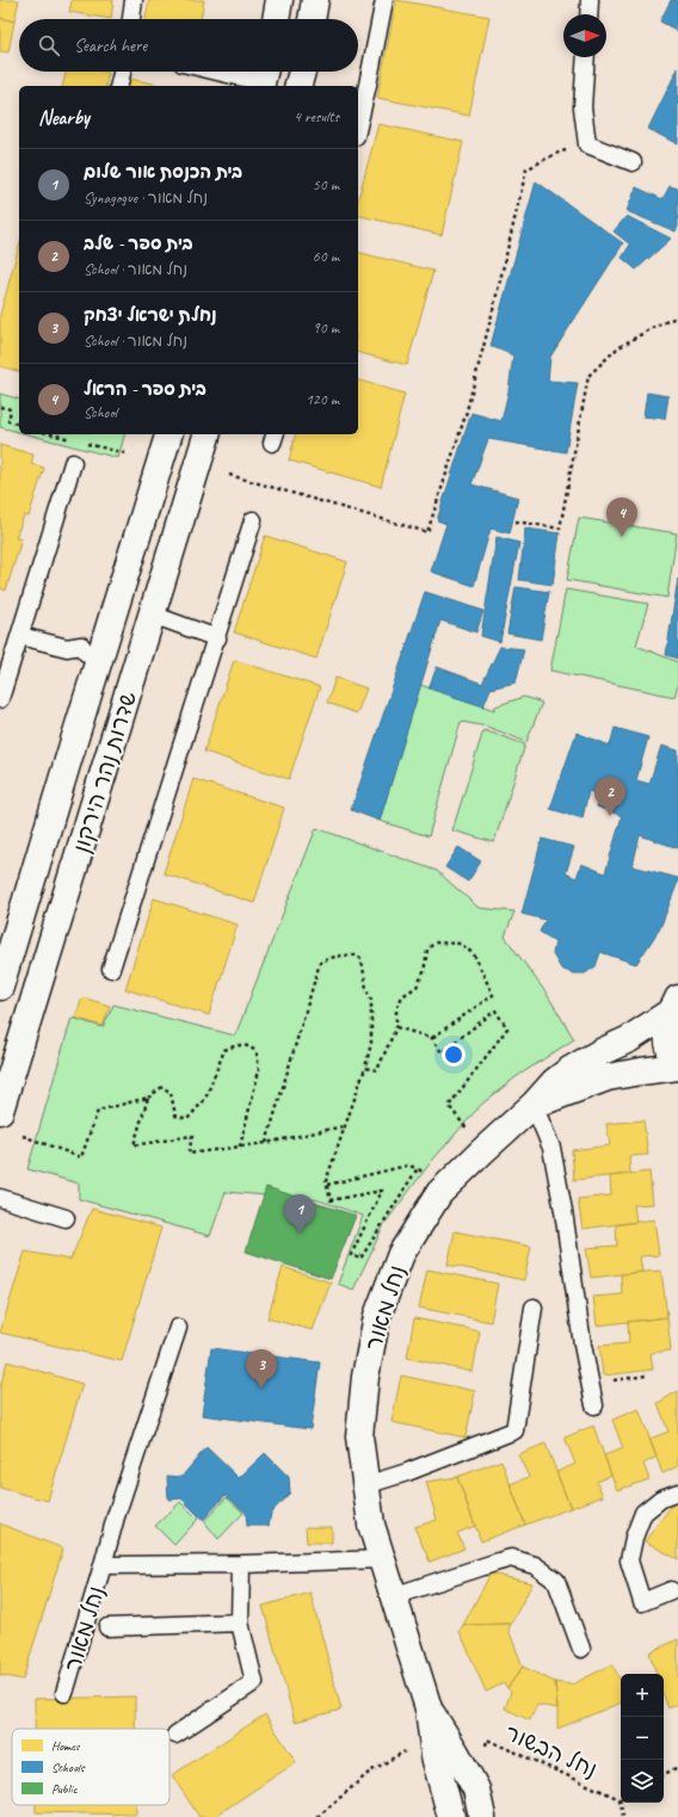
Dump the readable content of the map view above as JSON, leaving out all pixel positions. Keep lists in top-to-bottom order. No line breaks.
{"streets":{"main road":["שדרות נהר הירקון","נחל מאור"],"path":["נחל הבשור"]},"legend":["Homes","Schools","Public"],"north":"right","page":{"search":"Search here","heading":["Nearby","4 results"],"list":[{"mark":"1","name":"בית הכנסת אור שלום","note":"Synagogue · נחל מאור","value":"50 m"},{"mark":"2","name":"בית ספר - שלב","note":"School · נחל מאור","value":"60 m"},{"mark":"3","name":"נחלת ישראל יצחק","note":"School · נחל מאור","value":"90 m"},{"mark":"4","name":"בית ספר - הראל","note":"School","value":"120 m"}],"pins":["4","2","1","3"],"map_buttons":["+","−"]}}
